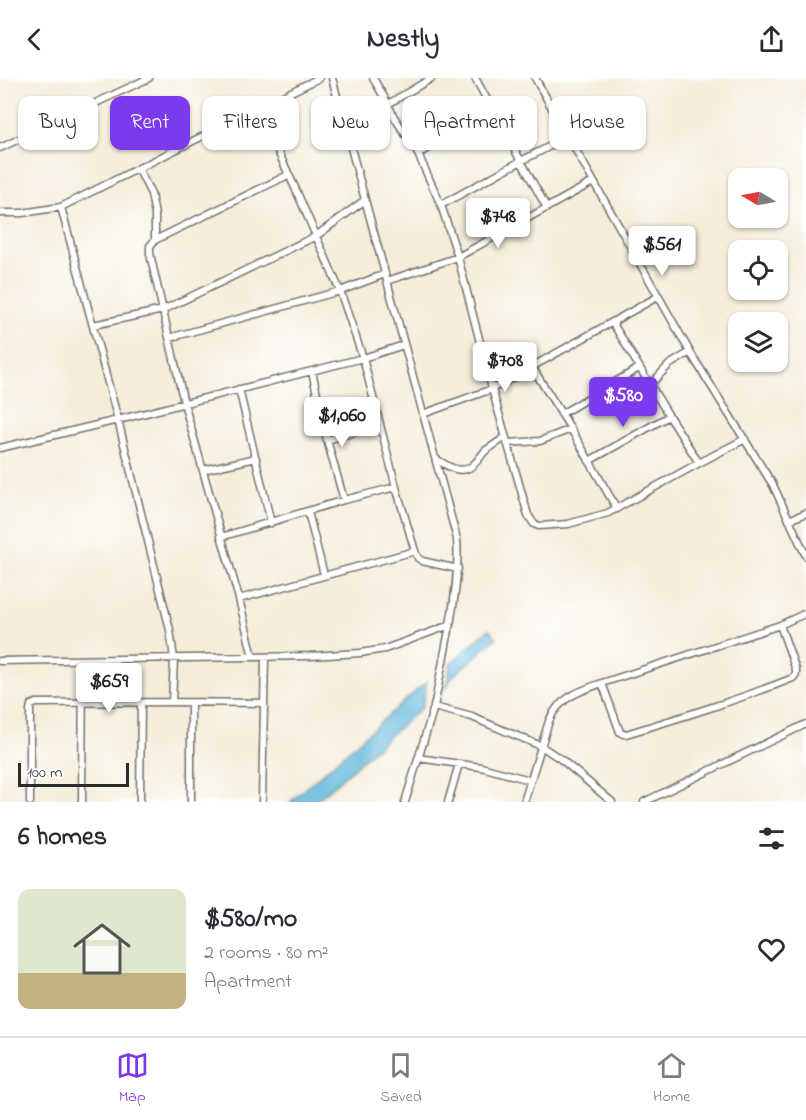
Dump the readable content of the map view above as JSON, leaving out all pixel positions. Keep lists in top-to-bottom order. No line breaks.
{"scale_bar":"100 m","north":"left","page":{"header":"Nestly","chip":["Buy","Rent","Filters","New","Apartment","House"],"price":["$748","$561","$708","$580","$1,060","$659"],"scale":"100 m","heading":"6 homes","list":[{"name":"$580/mo","note":"2 rooms · 80 m² · Apartment"}],"tabs":["Map","Saved","Home"]}}
